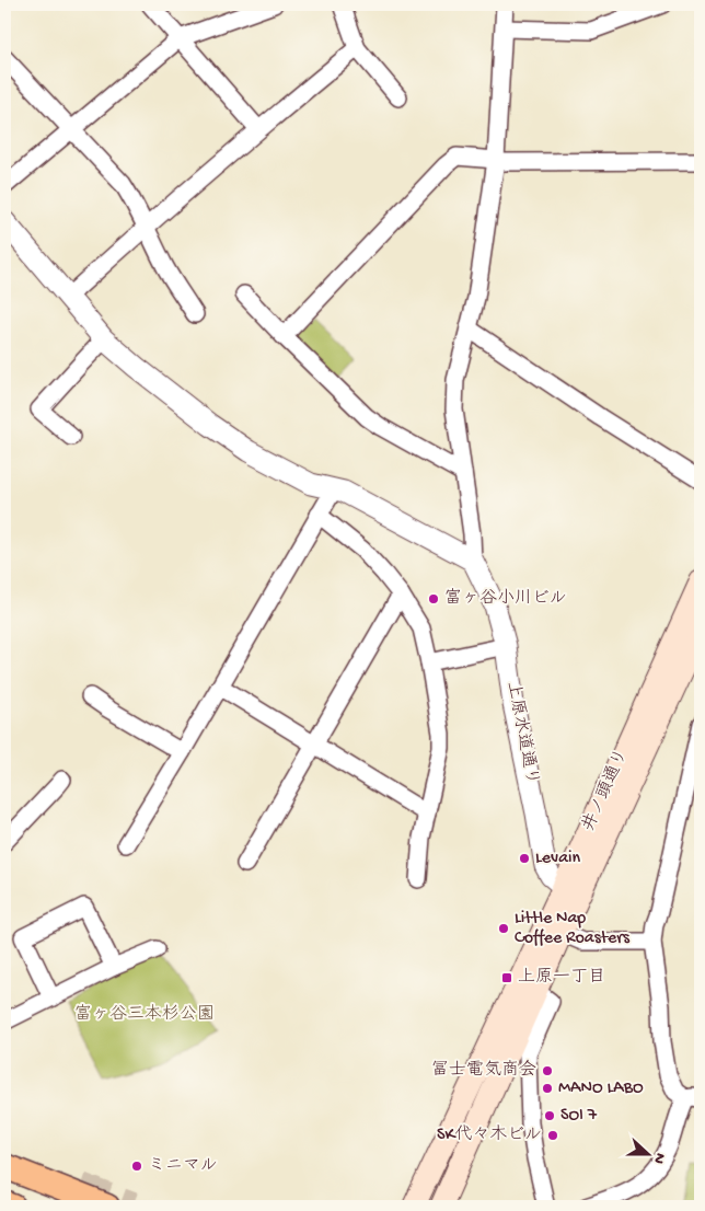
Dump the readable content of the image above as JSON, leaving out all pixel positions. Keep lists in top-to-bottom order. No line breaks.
{"streets":{"main road":["井ノ頭通り"],"street":["上原水道通り"]},"crossings":[["上原水道通り","井ノ頭通り"]],"parks":["富ヶ谷三本杉公園"],"places":{"other":["富ヶ谷小川ビル","Levain","Little Nap Coffee Roasters","冨士電気商会","MANO LABO","SOI 7","SK代々木ビル","ミニマル"],"transit":["上原一丁目"]},"north":"right"}
